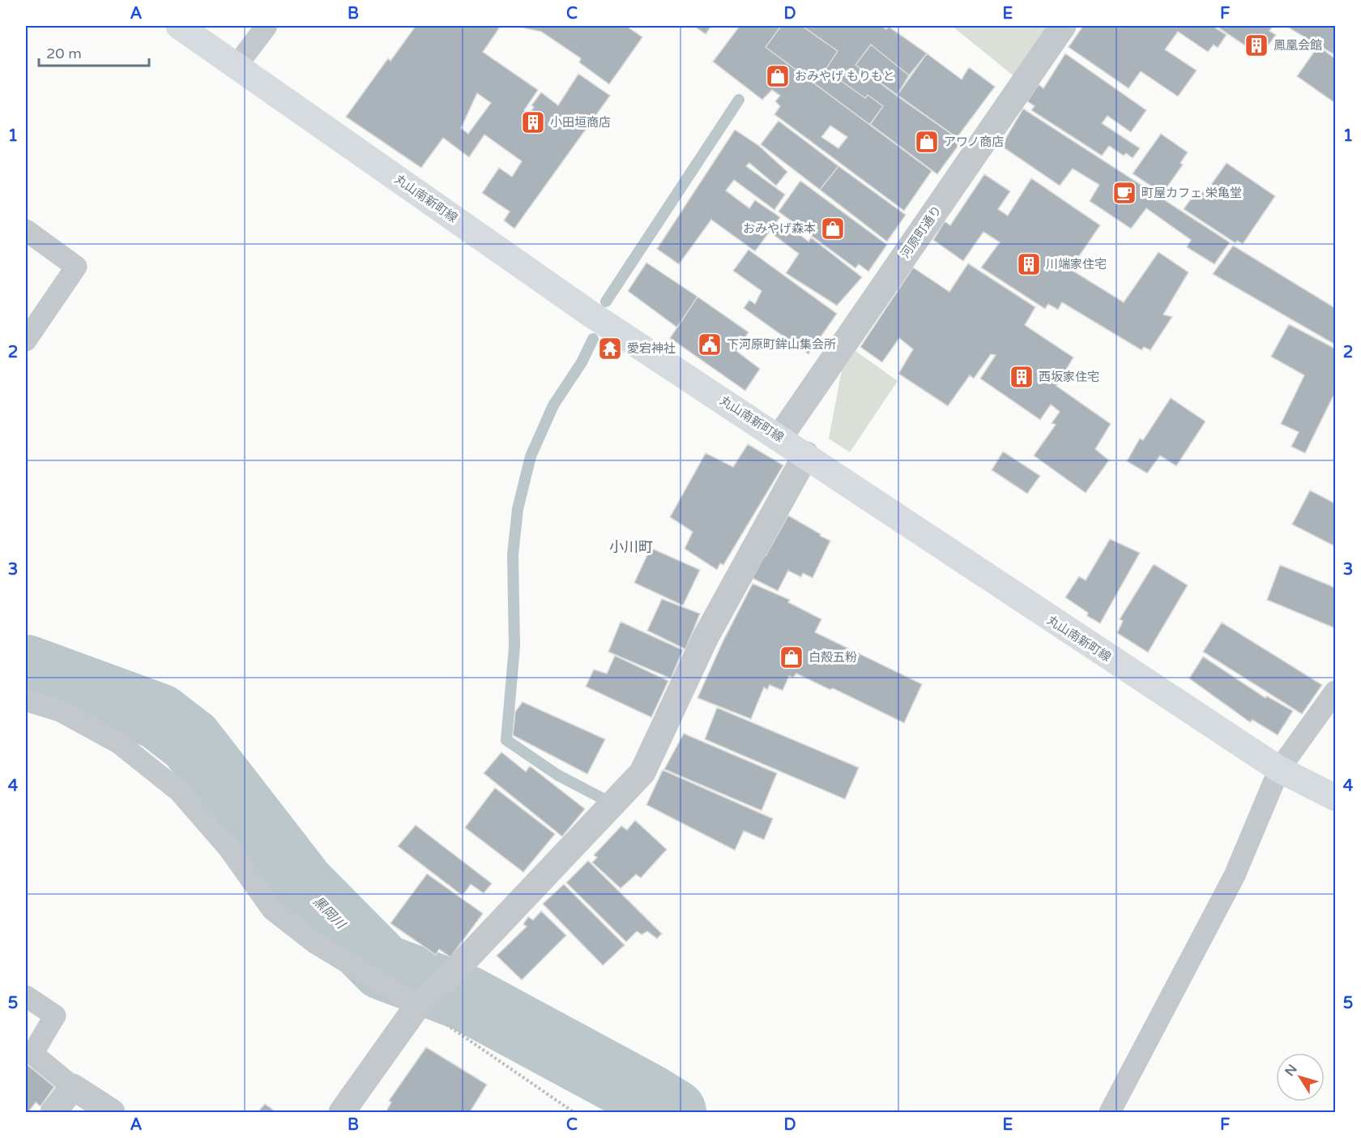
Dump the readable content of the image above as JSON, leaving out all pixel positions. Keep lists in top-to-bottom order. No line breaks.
{"streets":{"main road":["丸山南新町線"],"street":["河原町通り"]},"crossings":[["丸山南新町線","河原町通り"]],"districts":["小川町"],"water":["黒岡川"],"places":{"building":["鳳凰会館","小田垣商店","川端家住宅","西坂家住宅"],"shop":["おみやげ もりもと","アワノ商店","おみやげ森本","白殻五粉"],"cafe":["町屋カフェ 栄亀堂"],"public building":["下河原町鉾山集会所"],"temple":["愛宕神社"]},"scale_bar":"20 m","north":"top left","grid":{"columns":["A","B","C","D","E","F"],"rows":["1","2","3","4","5"]}}
